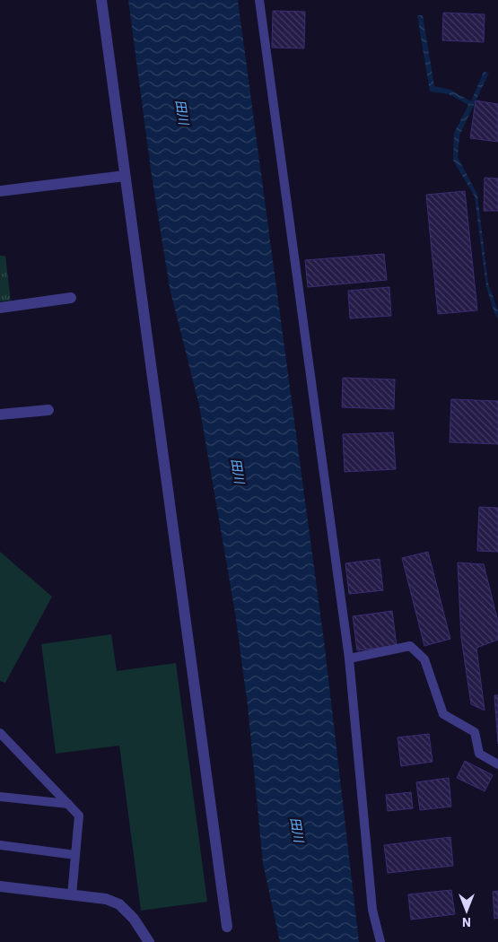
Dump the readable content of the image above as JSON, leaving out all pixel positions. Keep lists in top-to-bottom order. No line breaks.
{"water":["田川"],"north":"bottom"}
